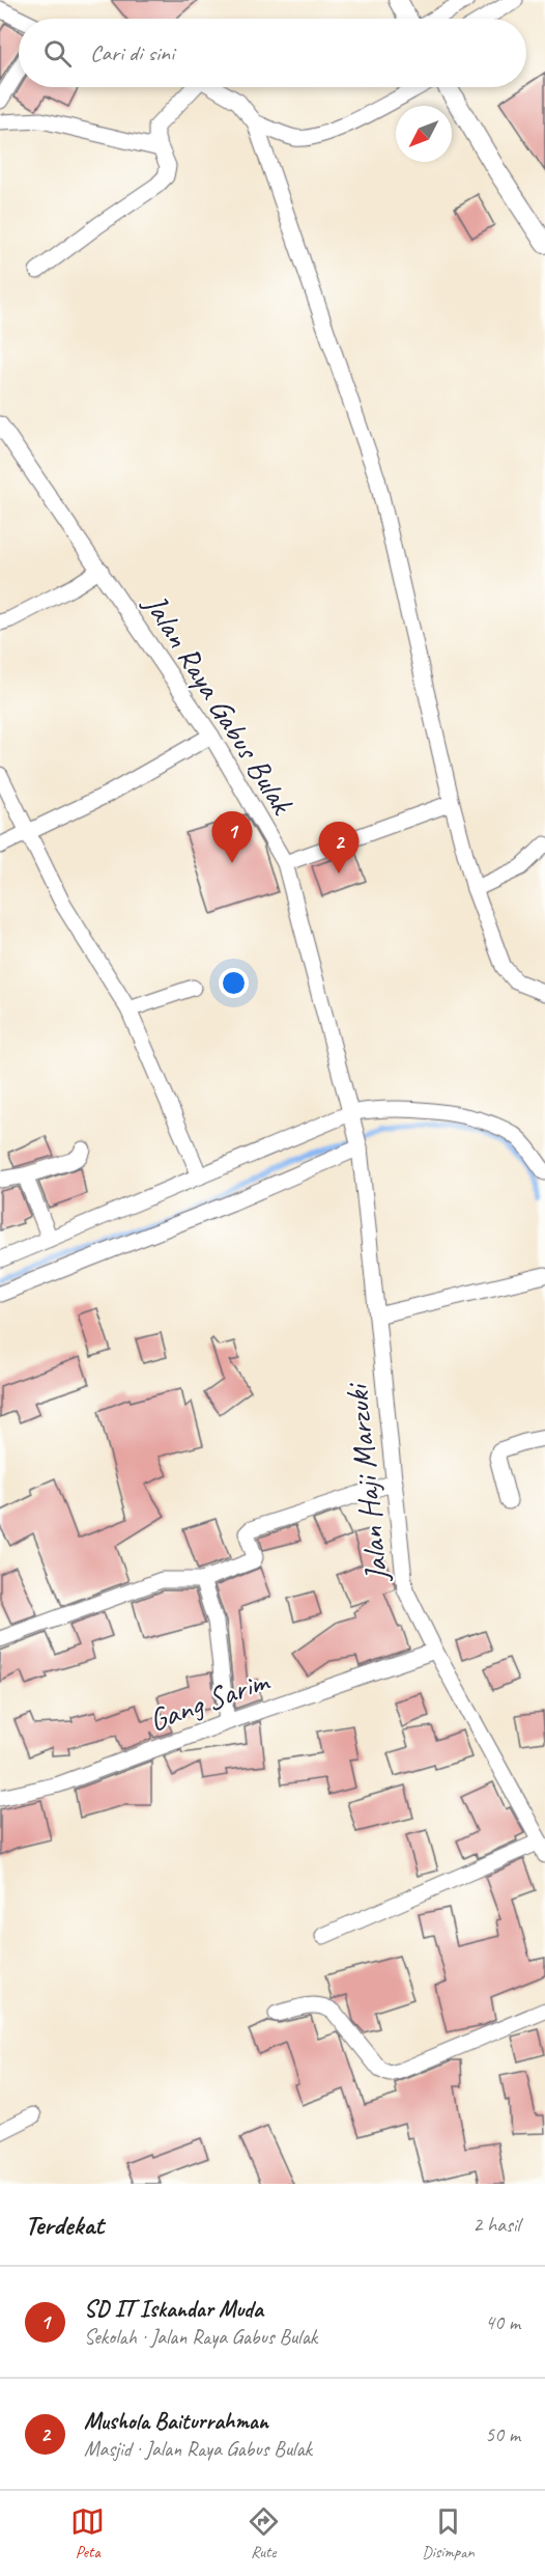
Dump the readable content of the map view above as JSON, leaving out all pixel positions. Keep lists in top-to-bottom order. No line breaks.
{"streets":{"street":["Jalan Raya Gabus Bulak","Jalan Haji Marzuki","Gang Sarim"]},"crossings":[["Jalan Raya Gabus Bulak","Jalan Haji Marzuki"],["Jalan Haji Marzuki","Gang Sarim"]],"north":"bottom left","page":{"search":"Cari di sini","pins":["1","2"],"heading":["Terdekat","2 hasil"],"list":[{"mark":"1","name":"SD IT Iskandar Muda","note":"Sekolah · Jalan Raya Gabus Bulak","value":"40 m"},{"mark":"2","name":"Mushola Baiturrahman","note":"Masjid · Jalan Raya Gabus Bulak","value":"50 m"}],"nav":["Peta","Rute","Disimpan"]}}
